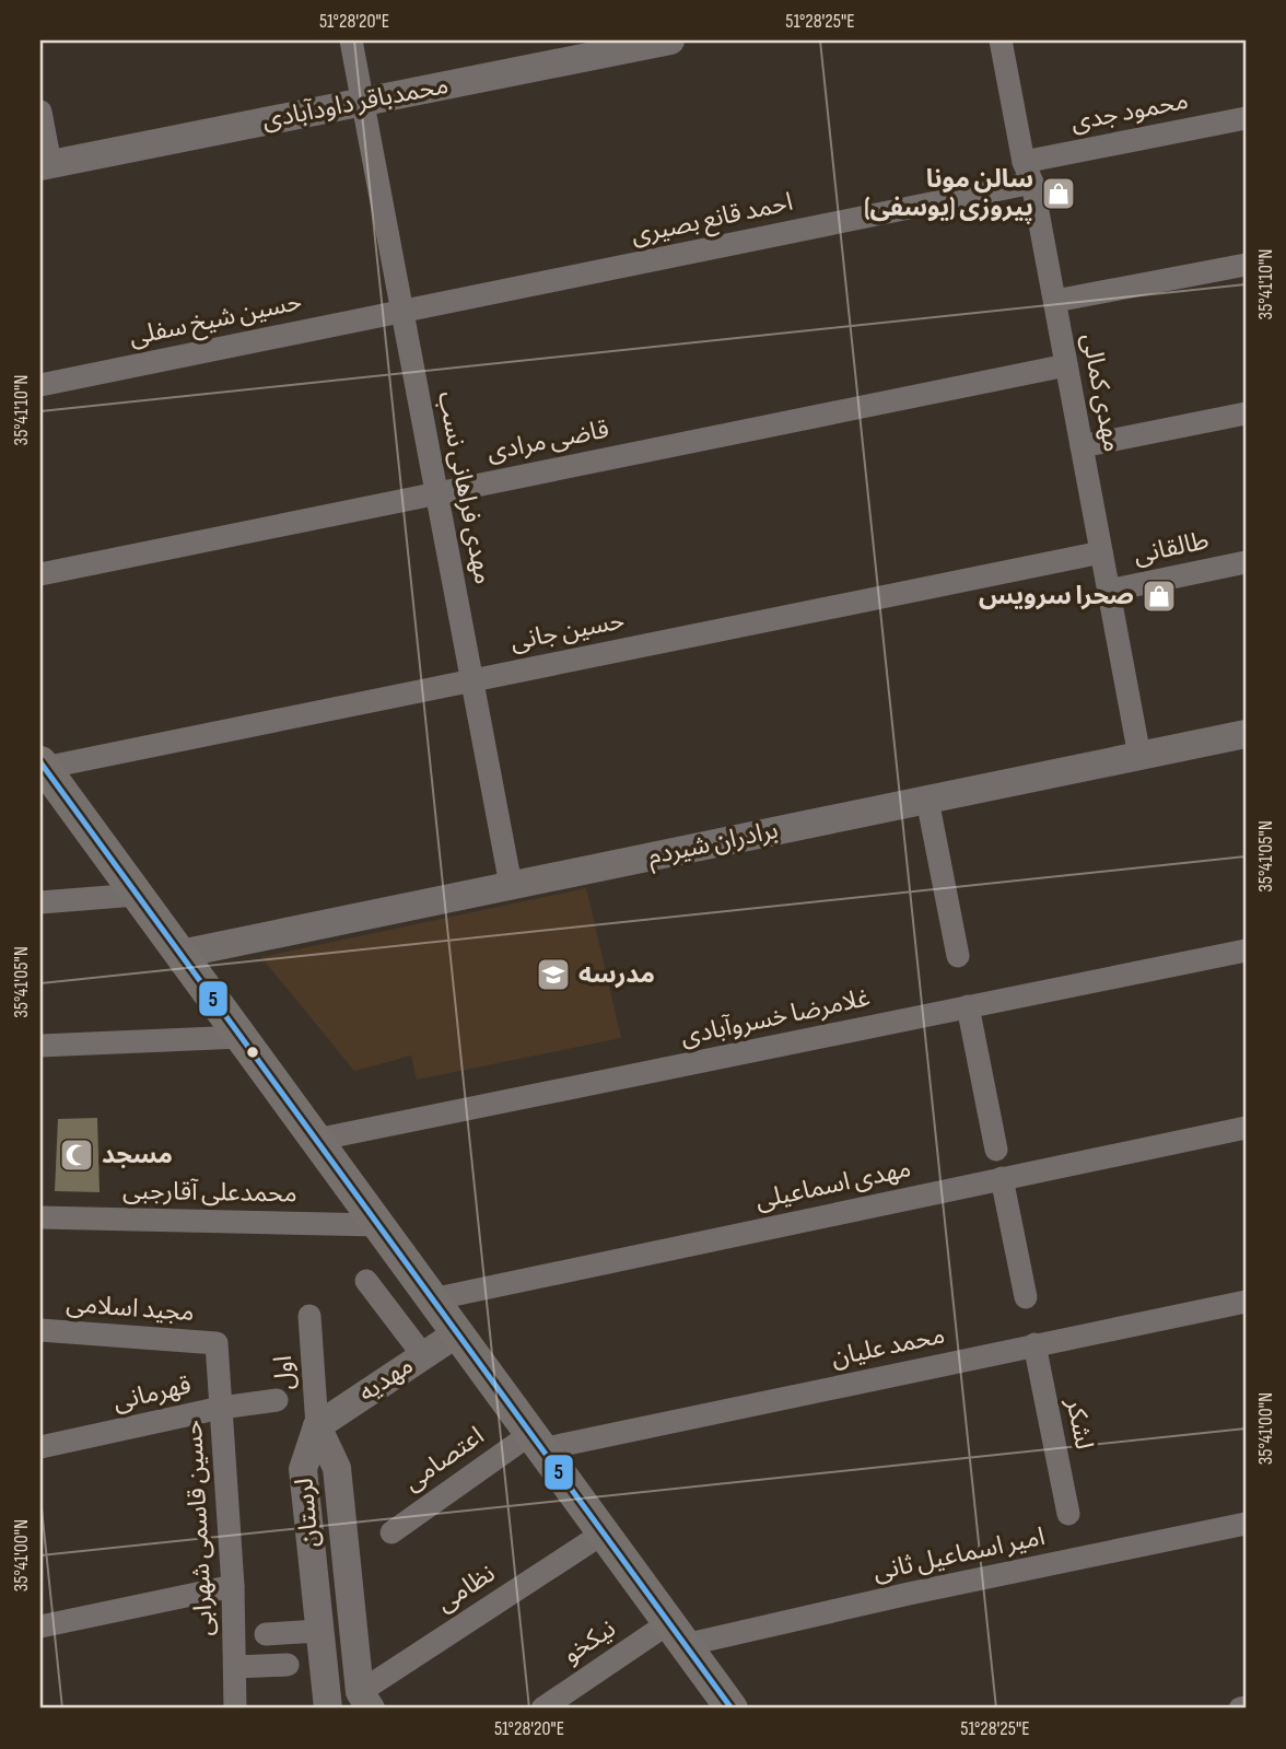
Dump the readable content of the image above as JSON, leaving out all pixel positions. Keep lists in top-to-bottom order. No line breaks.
{"streets":{"street":["محمدباقر داودآبادی","محمود جدی","احمد قانع بصیری","حسین شیخ سفلی","مهدی کمالی","قاضی مرادی","مهدی فراهانی نسب","طالقانی","حسین جانی","برادران شیردم","غلامرضا خسروآبادی","مهدی اسماعیلی","محمدعلی آقارجبی","مجید اسلامی","محمد علیان","اول","مهدیه","قهرمانی","لشكر","اعتصامی","لرستان","حسین قاسمی شهرابی","امیر اسماعیل ثانی","نظامی","نیکخو"]},"crossings":[["محمدباقر داودآبادی","مهدی فراهانی نسب"],["محمود جدی","احمد قانع بصیری"],["محمود جدی","مهدی کمالی"],["احمد قانع بصیری","حسین شیخ سفلی"],["احمد قانع بصیری","مهدی کمالی"],["احمد قانع بصیری","مهدی فراهانی نسب"],["حسین شیخ سفلی","مهدی فراهانی نسب"],["مهدی کمالی","قاضی مرادی"],["مهدی کمالی","طالقانی"],["مهدی کمالی","حسین جانی"],["مهدی کمالی","برادران شیردم"],["قاضی مرادی","مهدی فراهانی نسب"],["مهدی فراهانی نسب","حسین جانی"],["مهدی فراهانی نسب","برادران شیردم"],["مجید اسلامی","حسین قاسمی شهرابی"],["محمد علیان","لشكر"],["محمد علیان","اعتصامی"],["اول","مهدیه"],["اول","لرستان"],["مهدیه","لرستان"],["قهرمانی","حسین قاسمی شهرابی"],["لرستان","نظامی"],["امیر اسماعیل ثانی","نیکخو"]],"places":{"shop":["سالن مونا پیروزی (یوسفی)","صحرا سرویس"],"school or university":["مدرسه"],"mosque":["مسجد"]},"lines":["transit line 5"],"coordinates":["51°28'20\"E","51°28'25\"E","35°41'10\"N","35°41'05\"N","35°41'00\"N"]}
